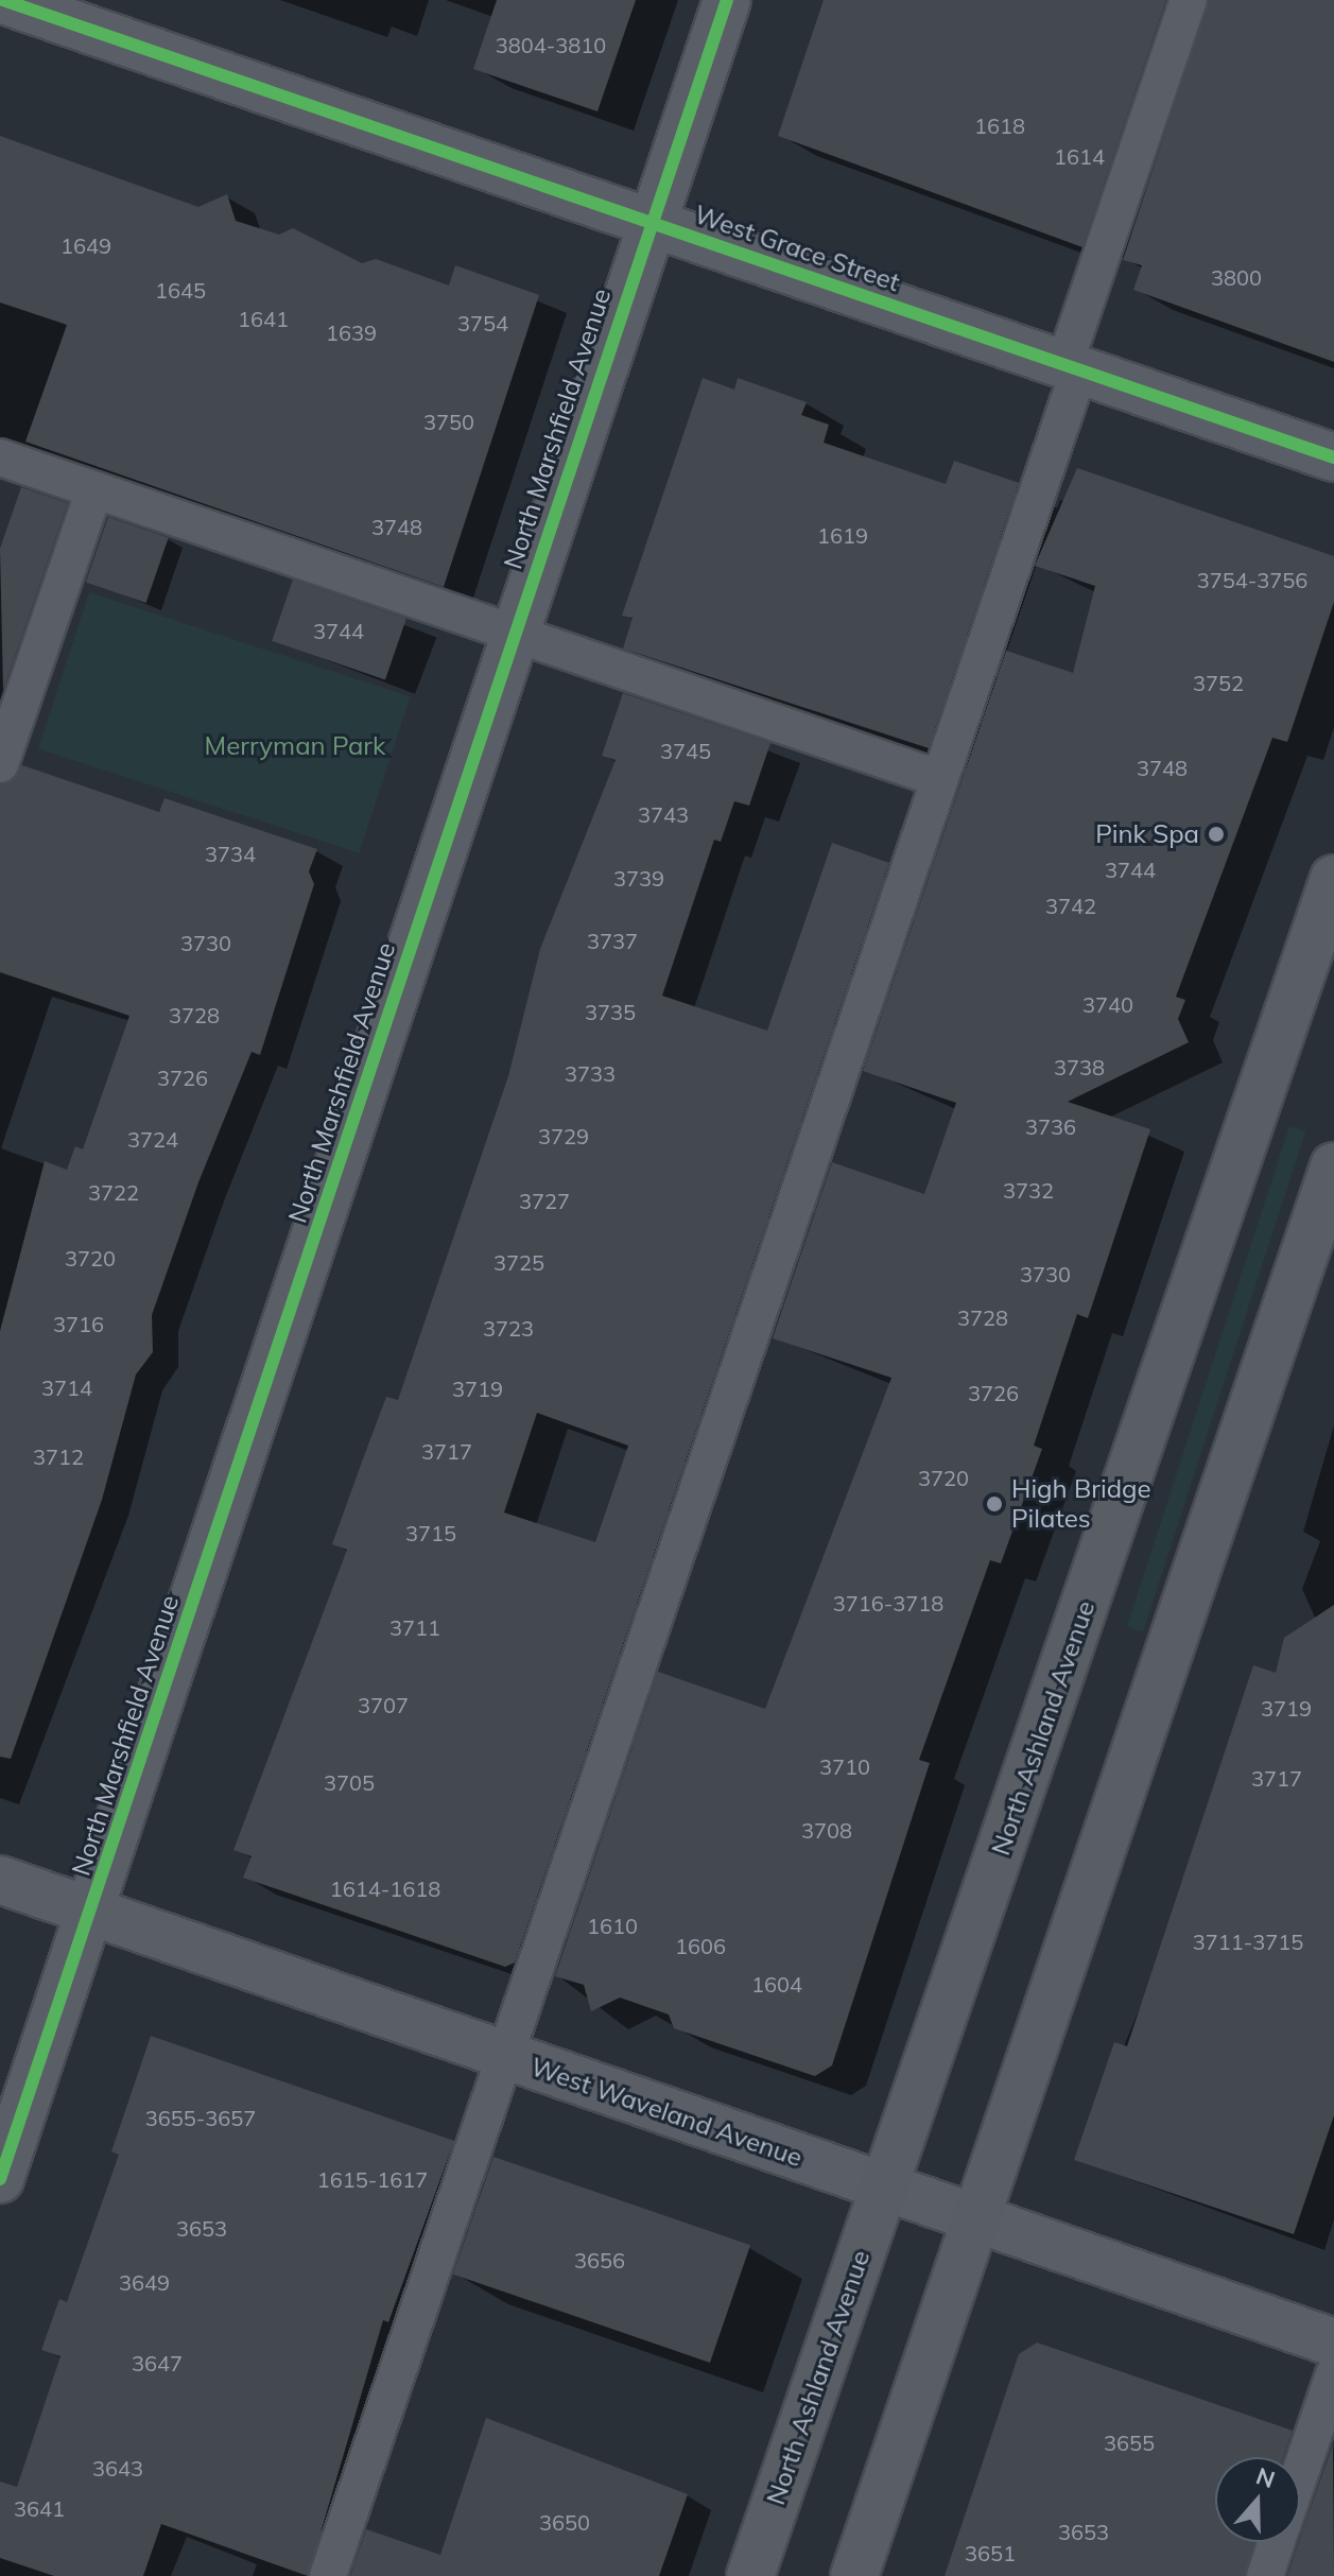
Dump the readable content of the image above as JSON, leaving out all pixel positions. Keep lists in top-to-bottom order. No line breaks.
{"streets":{"main road":["North Ashland Avenue"],"street":["West Grace Street","North Marshfield Avenue","West Waveland Avenue"]},"crossings":[["West Grace Street","North Marshfield Avenue"],["North Marshfield Avenue","West Waveland Avenue"],["North Ashland Avenue","West Waveland Avenue"]],"parks":["Merryman Park"],"places":["Pink Spa","High Bridge Pilates"],"house_numbers":["3804-3810","1618","1614","1649","3800","1645","1641","3754","1639","3750","3748","1619","3754-3756","3744","3752","3745","3748","3743","3734","3744","3739","3742","3737","3730","3740","3735","3728","3738","3733","3726","3736","3729","3724","3732","3722","3727","3720","3725","3730","3728","3716","3723","3714","3719","3726","3717","3712","3720","3715","3716-3718","3711","3707","3719","3710","3717","3705","3708","1614-1618","1610","3711-3715","1606","1604","3655-3657","1615-1617","3653","3656","3649","3647","3655","3643","3641","3650","3653","3651"],"north":"top"}
